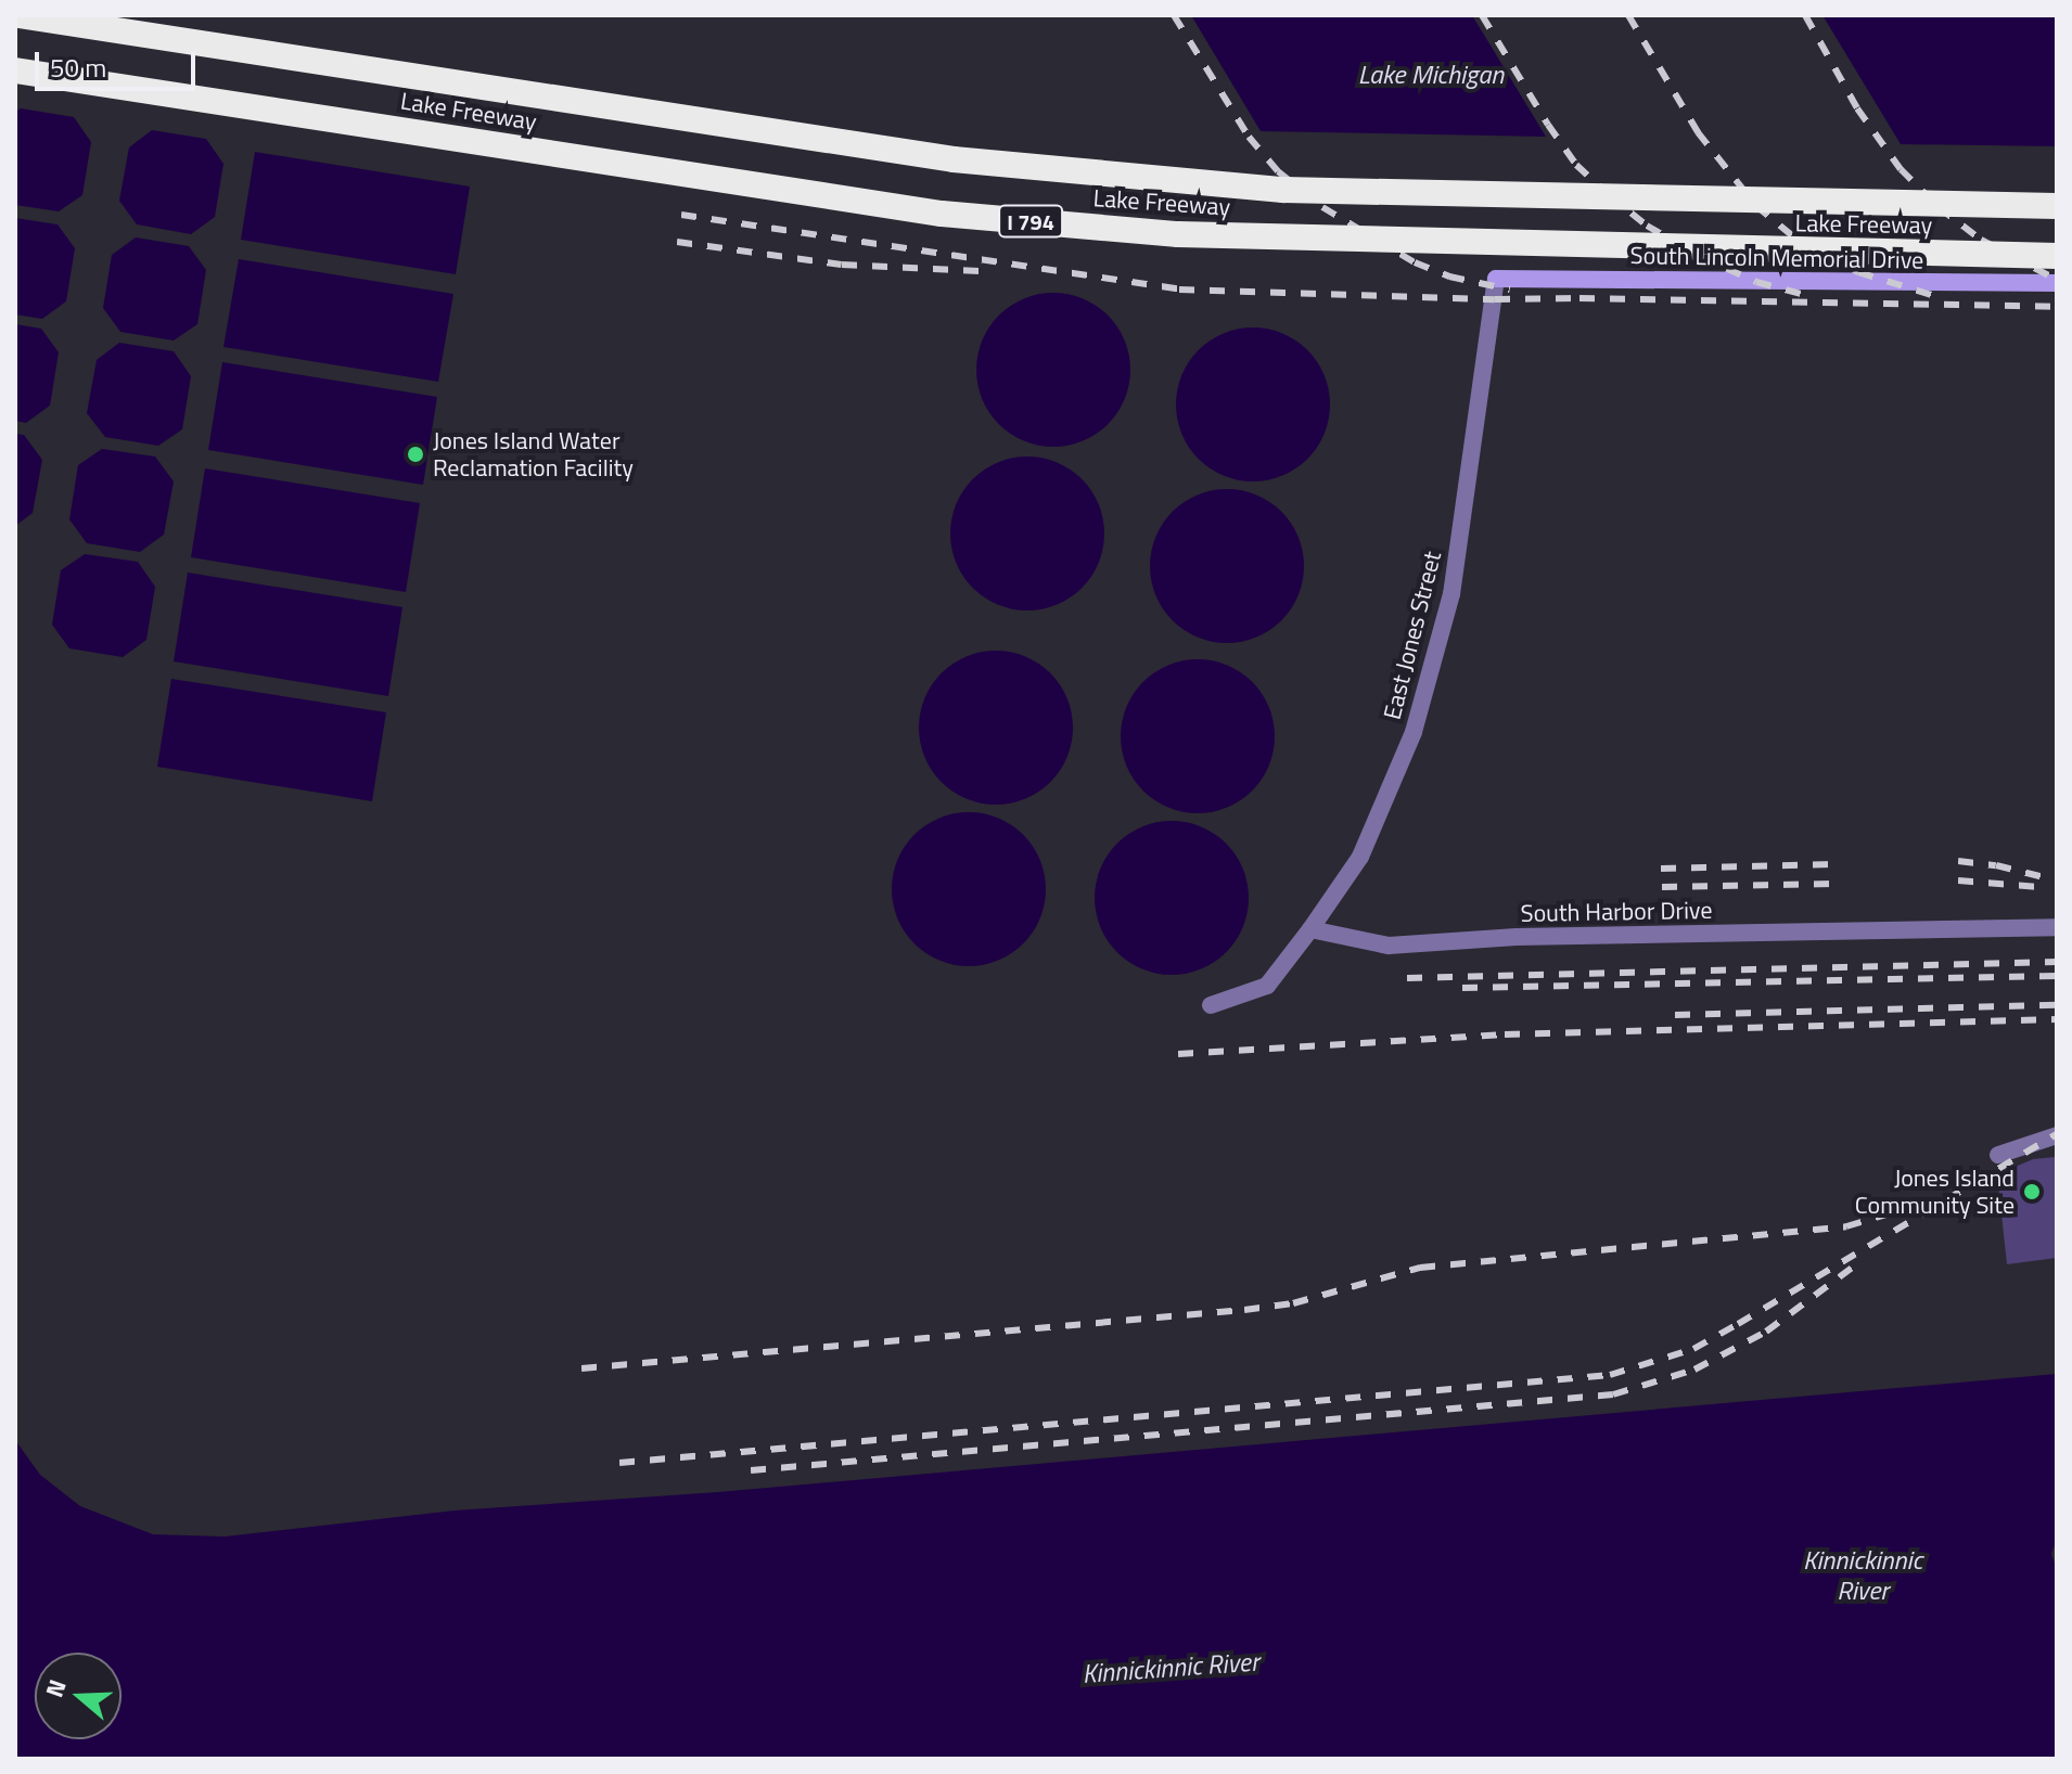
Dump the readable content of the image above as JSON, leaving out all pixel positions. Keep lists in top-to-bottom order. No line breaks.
{"streets":{"highway":["Lake Freeway","I 794"],"street":["South Lincoln Memorial Drive","East Jones Street","South Harbor Drive"]},"crossings":[["South Lincoln Memorial Drive","East Jones Street"],["East Jones Street","South Harbor Drive"]],"water":["Lake Michigan","Kinnickinnic River"],"places":["Jones Island Water Reclamation Facility","Jones Island Community Site"],"scale_bar":"50 m","north":"left"}
